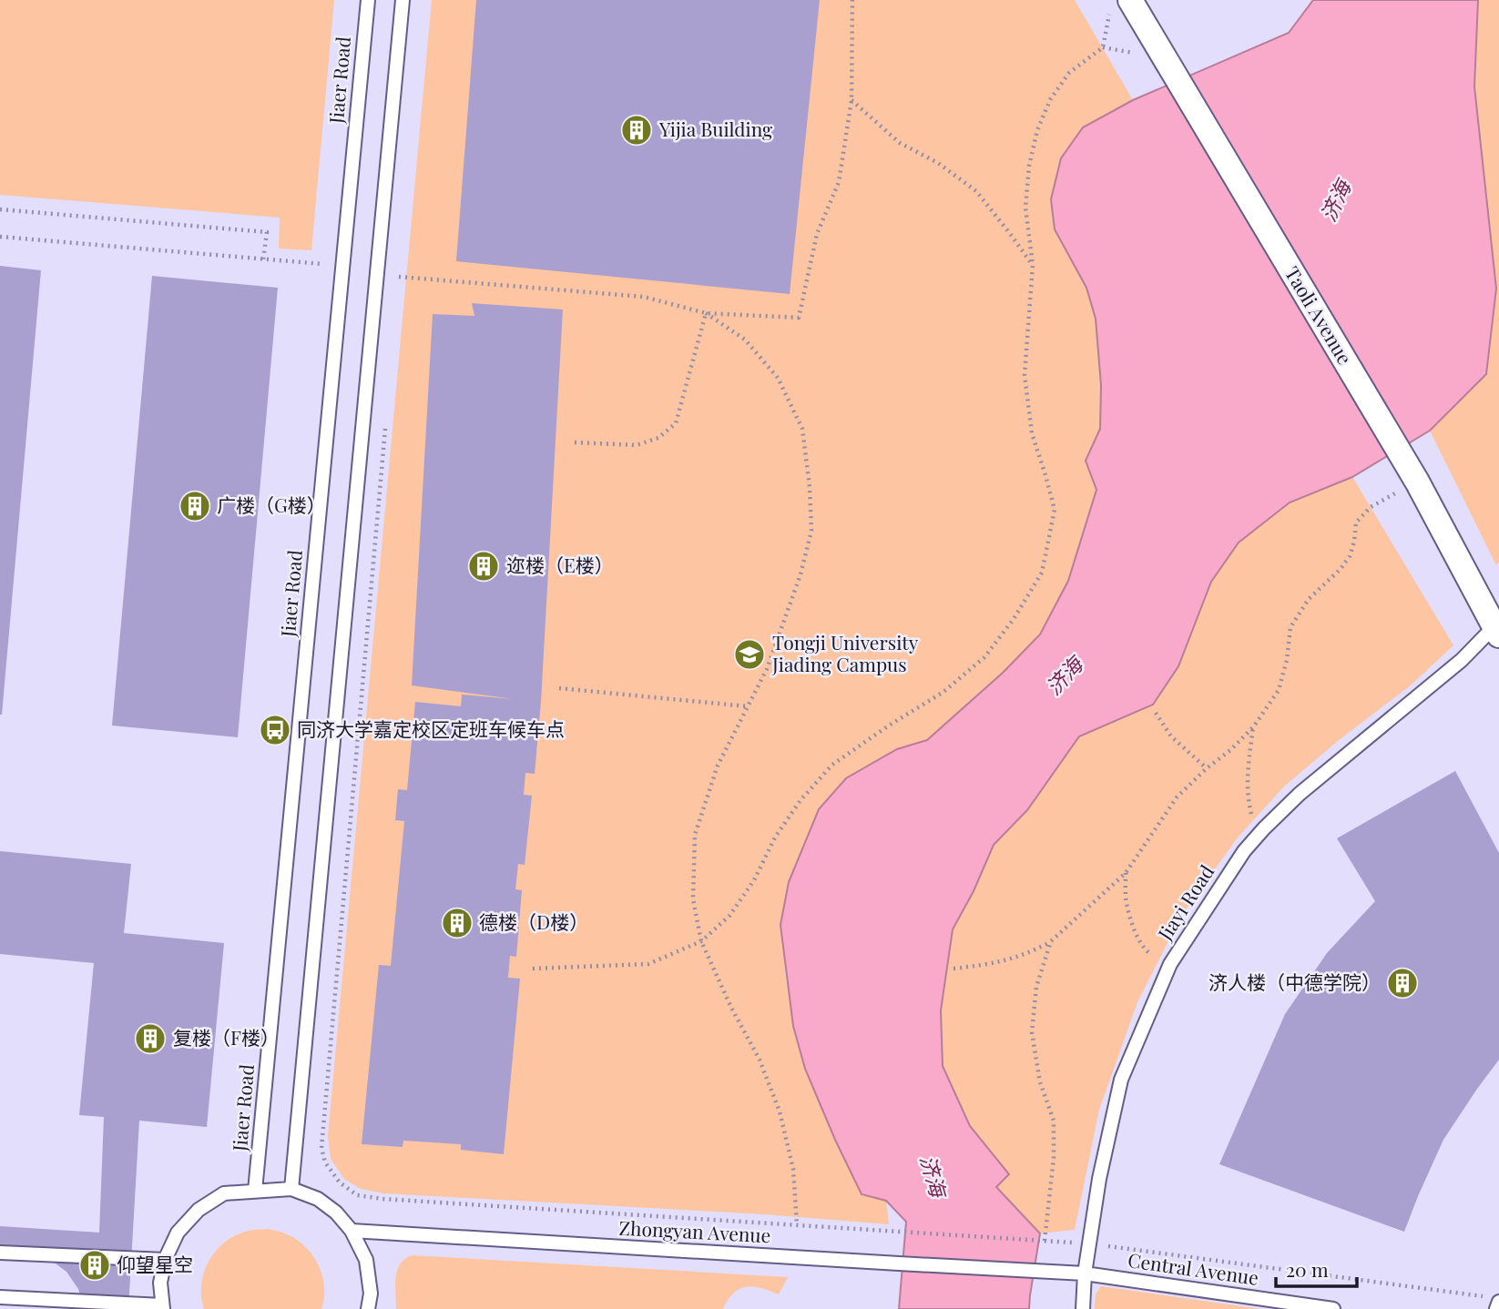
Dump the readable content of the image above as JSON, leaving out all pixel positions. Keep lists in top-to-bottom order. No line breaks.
{"streets":{"street":["Taoli Avenue"],"lane":["Jiaer Road","Jiayi Road","Zhongyan Avenue","Central Avenue"]},"crossings":[["Taoli Avenue","Jiayi Road"],["Jiayi Road","Central Avenue"],["Zhongyan Avenue","Central Avenue"]],"water":["济海"],"places":{"building":["Yijia Building","广楼（G楼）","迩楼（E楼）","德楼（D楼）","济人楼（中德学院）","复楼（F楼）","仰望星空"],"school or university":["Tongji University Jiading Campus"],"bus stop":["同济大学嘉定校区定班车候车点"]},"scale_bar":"20 m"}
